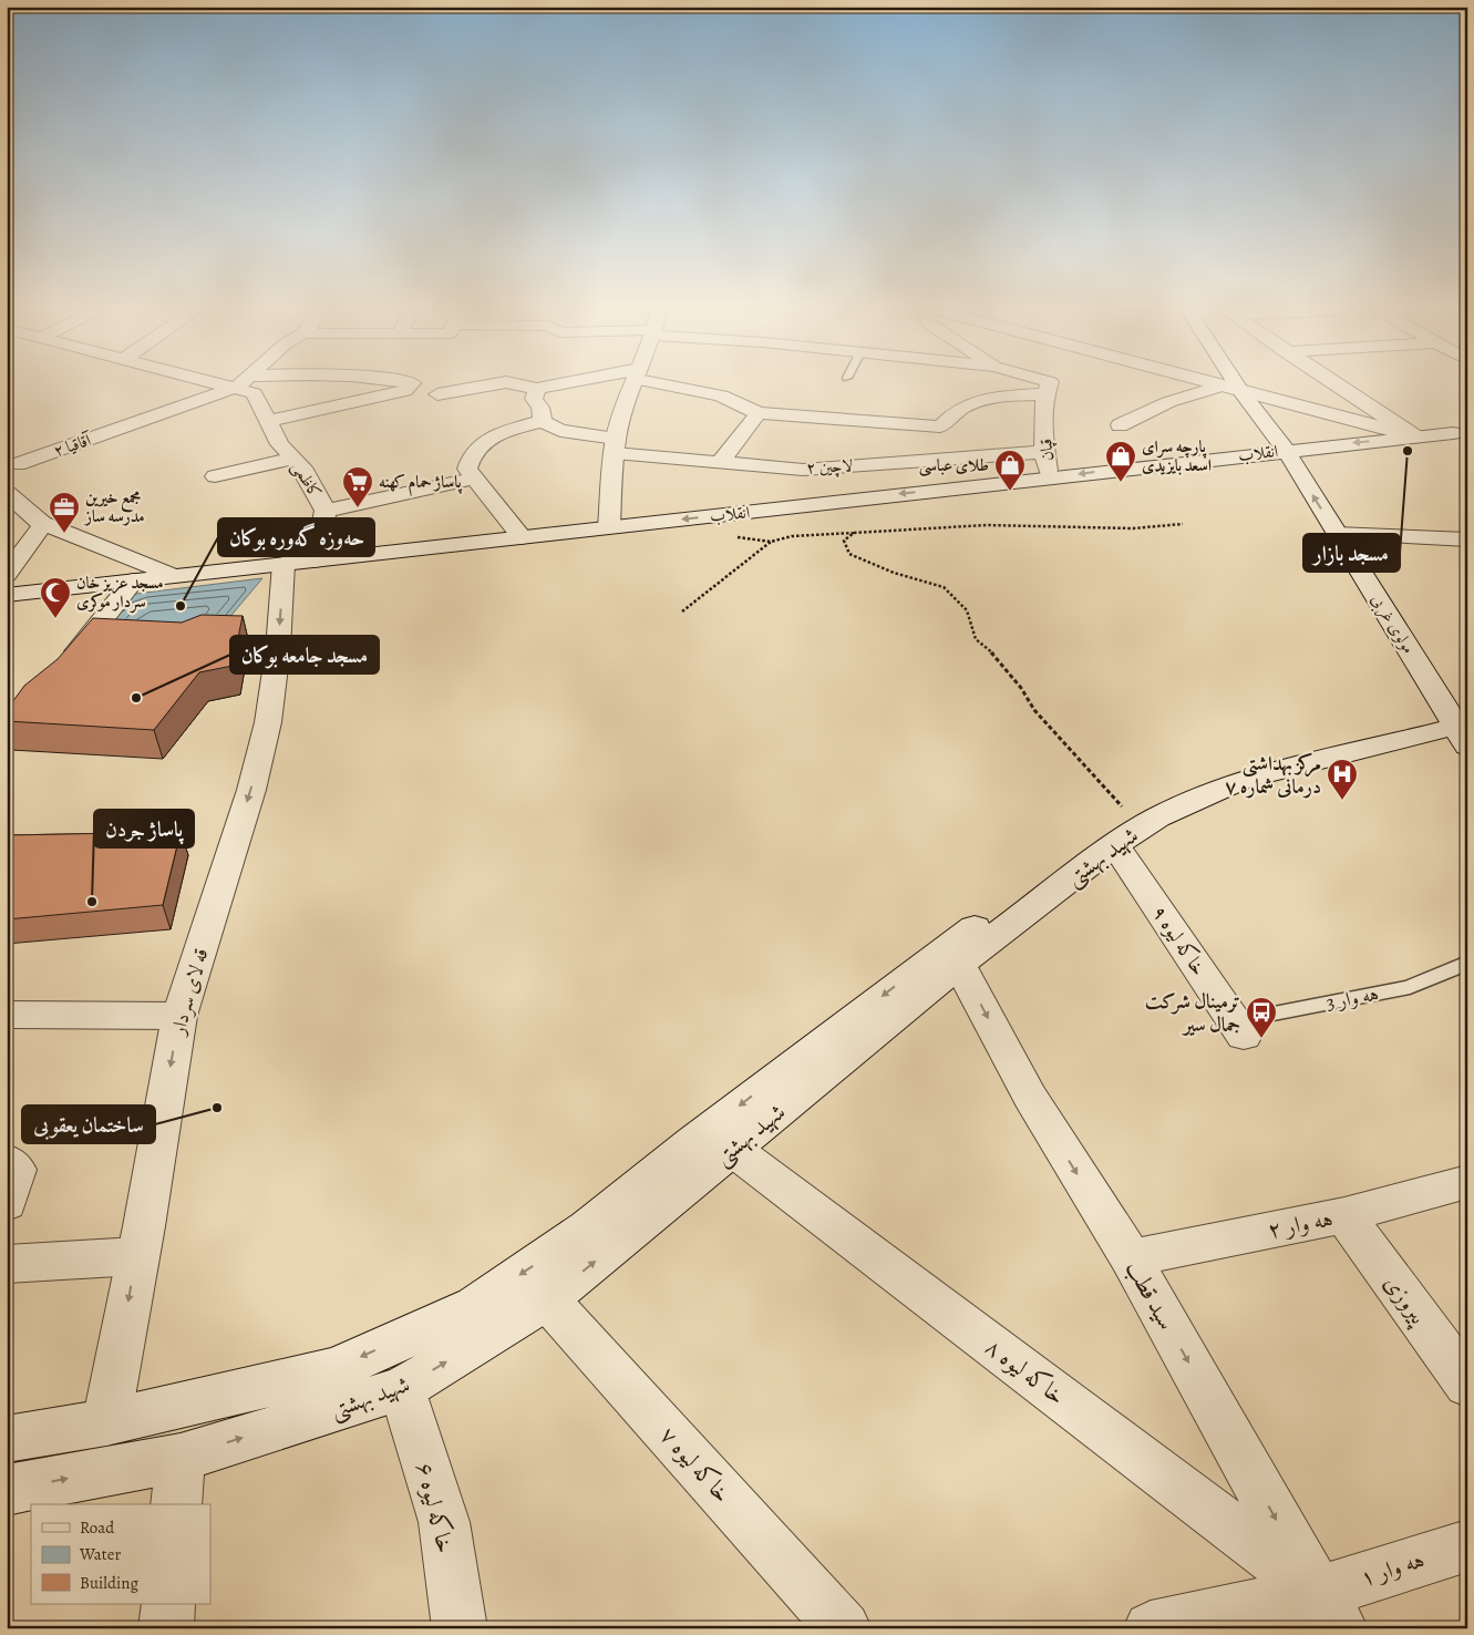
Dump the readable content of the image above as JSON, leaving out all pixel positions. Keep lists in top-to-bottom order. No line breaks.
{"streets":{"street":["آقاقیا ۲","قپان","انقلاب","لاچین ۲","کاظمی","مولوی غربی","شهید بهشتی","خاکه لیوه ۹","قه لای سردار","هه وار ۲","سید قطب","پیروزی","خاکه لیوه ۸","خاکه لیوه ۷","خاکه لیوه ۶","هه وار ۱"],"lane":["هه وار 3"]},"crossings":[["قپان","انقلاب"],["قپان","لاچین ۲"],["انقلاب","کاظمی"],["انقلاب","مولوی غربی"],["انقلاب","قه لای سردار"],["کاظمی","قه لای سردار"],["مولوی غربی","شهید بهشتی"],["شهید بهشتی","خاکه لیوه ۹"],["شهید بهشتی","قه لای سردار"],["شهید بهشتی","سید قطب"],["شهید بهشتی","خاکه لیوه ۸"],["شهید بهشتی","خاکه لیوه ۷"],["شهید بهشتی","خاکه لیوه ۶"],["خاکه لیوه ۹","هه وار 3"],["هه وار ۲","سید قطب"],["هه وار ۲","پیروزی"],["سید قطب","خاکه لیوه ۸"],["سید قطب","هه وار ۱"],["خاکه لیوه ۸","هه وار ۱"]],"one_way":["قه لای سردار","سید قطب"],"places":{"other":["مسجد بازار","حه‌وزه گه‌وره بوکان","مسجد جامعه بوکان","پاساژ جردن","ساختمان یعقوبی"],"shop":["پارچه سرای اسعد بایزیدی","طلای عباسی"],"supermarket":["پاساژ حمام کهنه"],"office":["مجمع خیرین مدرسه ساز"],"mosque":["مسجد عزیز خان سردار موکری"],"hospital":["مرکز بهداشتی درمانی شماره ۷"],"bus stop":["ترمینال شرکت جمال سیر"]},"legend":["Road","Water","Building"]}
